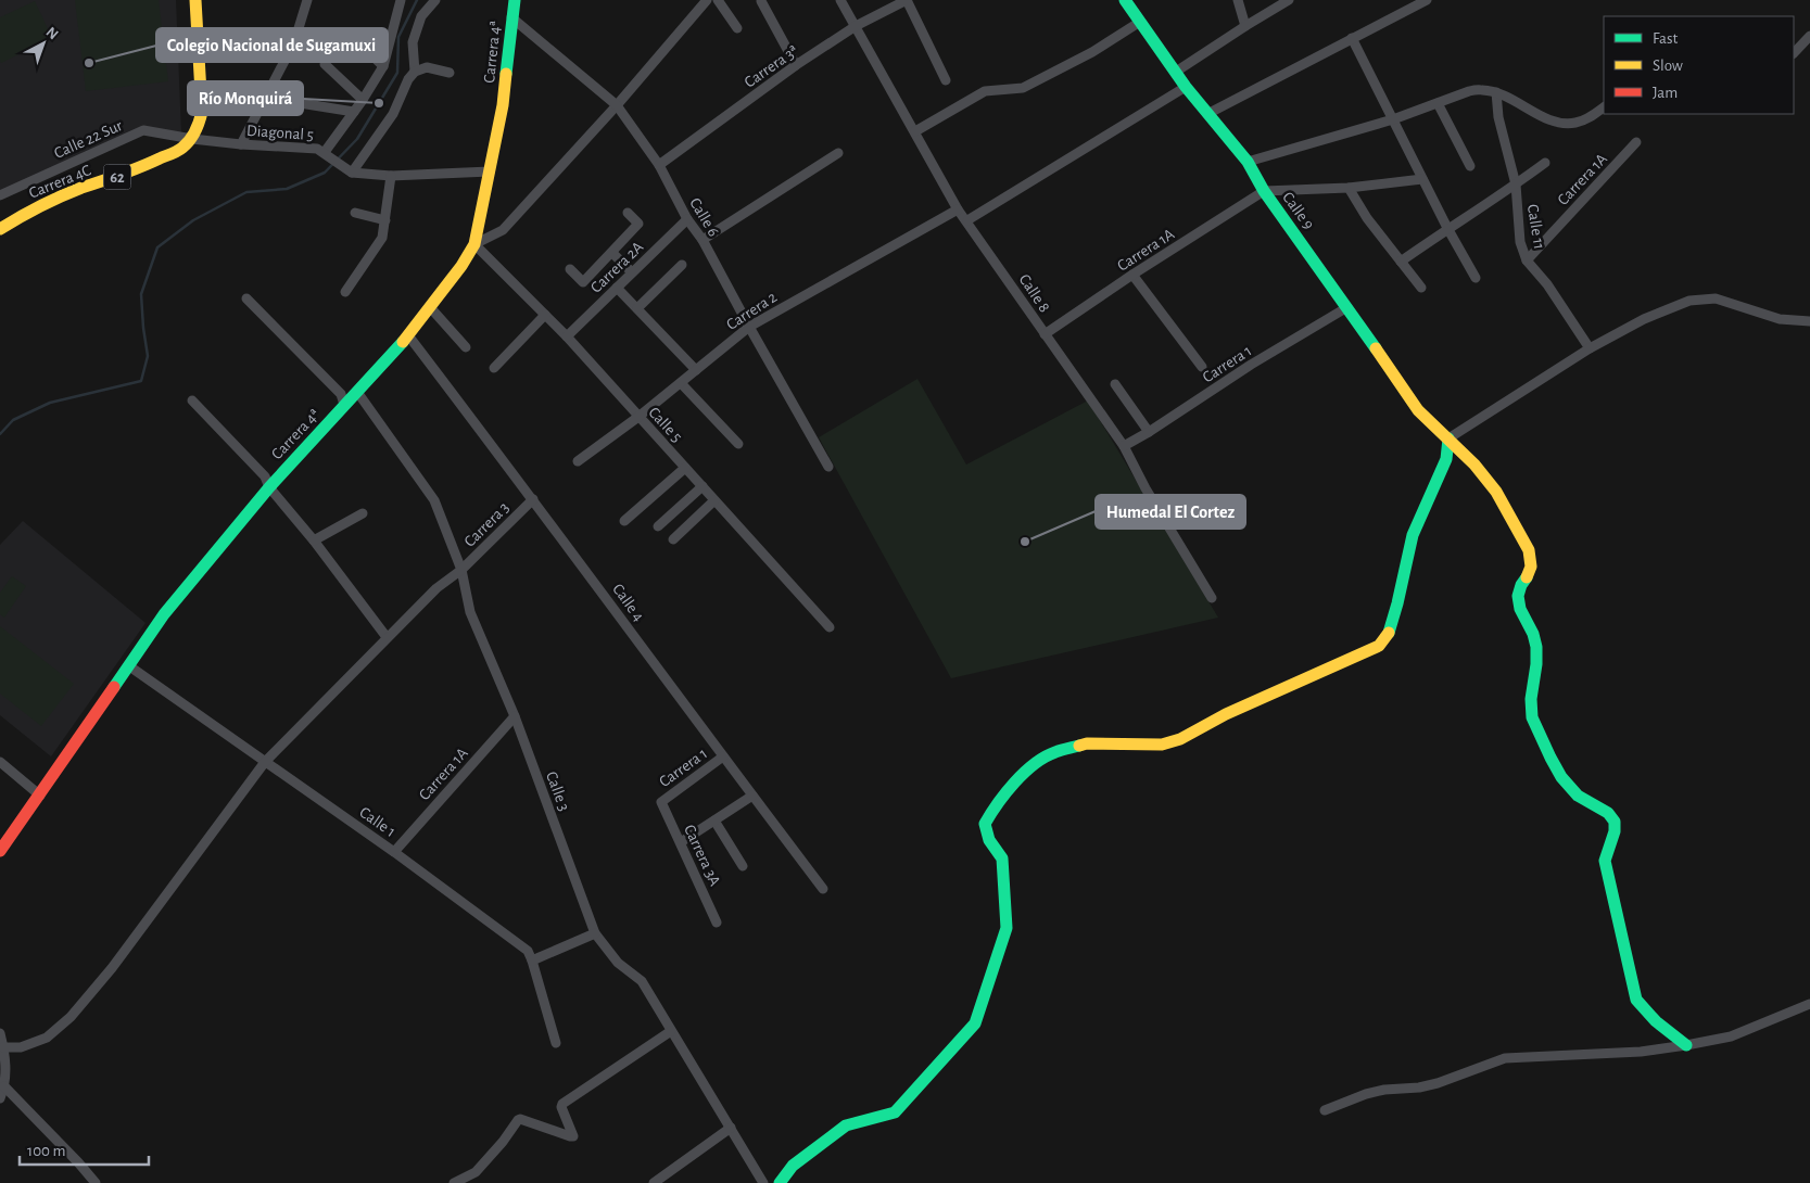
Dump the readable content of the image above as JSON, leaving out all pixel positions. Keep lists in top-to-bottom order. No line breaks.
{"streets":{"street":["Carrera 4ª","Carrera 3ª","Diagonal 5","Calle 22 Sur","62","Carrera 1A","Carrera 4C","Calle 9","Calle 6","Calle 11","Carrera 2A","Calle 8","Carrera 2","Carrera 1","Calle 5","Carrera 3","Calle 4","Calle 3","Calle 1","Carrera 3A"]},"crossings":[["Carrera 4ª","Calle 6"],["Carrera 4ª","Calle 5"],["Carrera 4ª","Calle 4"],["Carrera 4ª","Calle 3"],["Carrera 4ª","Calle 1"],["Carrera 3ª","Calle 6"],["Carrera 3ª","Calle 8"],["Diagonal 5","Calle 22 Sur"],["Diagonal 5","Carrera 4C"],["Calle 22 Sur","Carrera 4C"],["Carrera 1A","Calle 9"],["Carrera 1A","Calle 11"],["Carrera 1A","Calle 8"],["Carrera 1A","Calle 3"],["Carrera 1A","Calle 1"],["Calle 9","Carrera 1"],["Calle 6","Carrera 2A"],["Calle 6","Carrera 2"],["Carrera 2A","Calle 5"],["Calle 8","Carrera 2"],["Calle 8","Carrera 1"],["Carrera 2","Calle 5"],["Carrera 1","Calle 4"],["Carrera 1","Carrera 3A"],["Carrera 3","Calle 4"],["Carrera 3","Calle 3"],["Carrera 3","Calle 1"]],"places":["Colegio Nacional de Sugamuxi","Río Monquirá","Humedal El Cortez"],"legend":["Fast","Slow","Jam"],"scale_bar":"100 m","north":"top right"}
